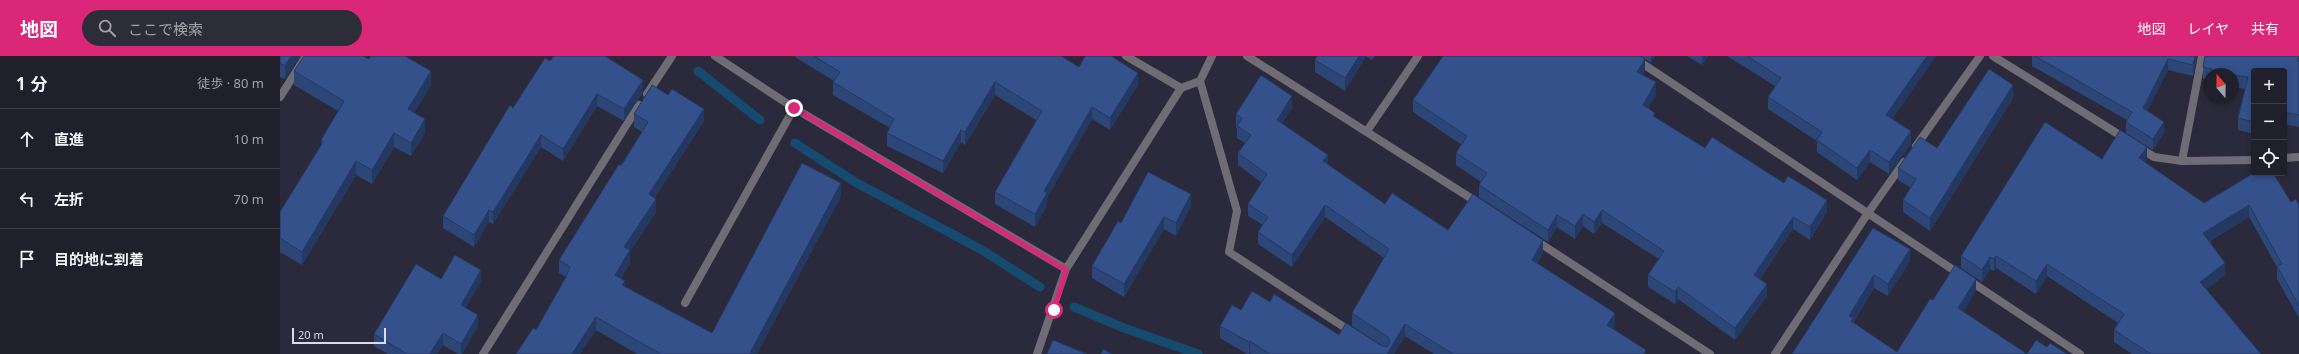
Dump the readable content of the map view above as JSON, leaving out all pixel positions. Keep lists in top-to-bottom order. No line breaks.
{"scale_bar":"20 m","north":"top","page":{"header":"地図","search":"ここで検索","nav":["地図","レイヤ","共有"],"heading":["1 分","徒歩 · 80 m"],"map_buttons":["+","−"],"list":[["直進","10 m"],["左折","70 m"],"目的地に到着"],"scale":"20 m"}}
